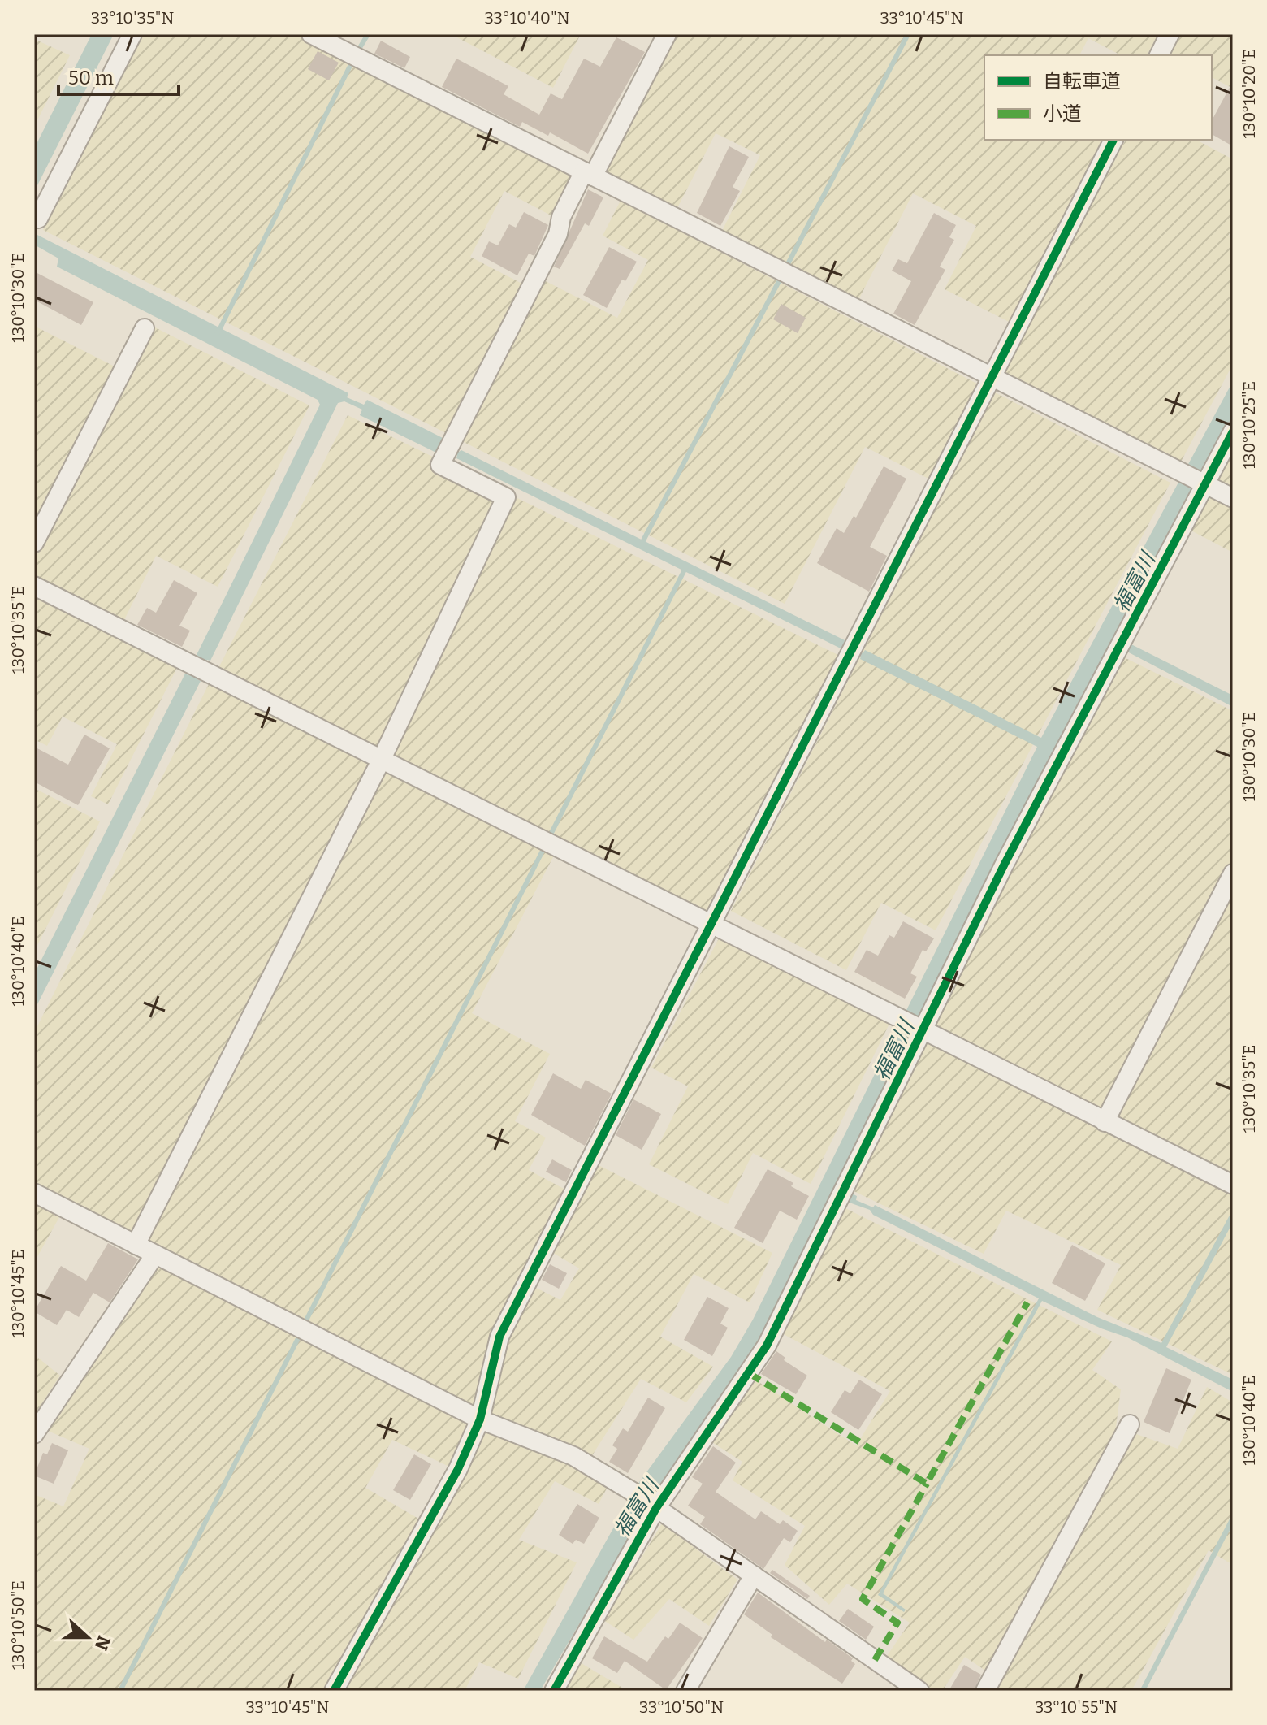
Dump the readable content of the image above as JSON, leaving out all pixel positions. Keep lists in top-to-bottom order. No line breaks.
{"water":["福富川"],"legend":["自転車道","小道"],"scale_bar":"50 m","north":"right","coordinates":["33°10'35\"N","33°10'40\"N","33°10'45\"N","130°10'20\"E","130°10'30\"E","130°10'25\"E","130°10'35\"E","130°10'40\"E","130°10'45\"E","130°10'50\"E","33°10'50\"N","33°10'55\"N"]}
